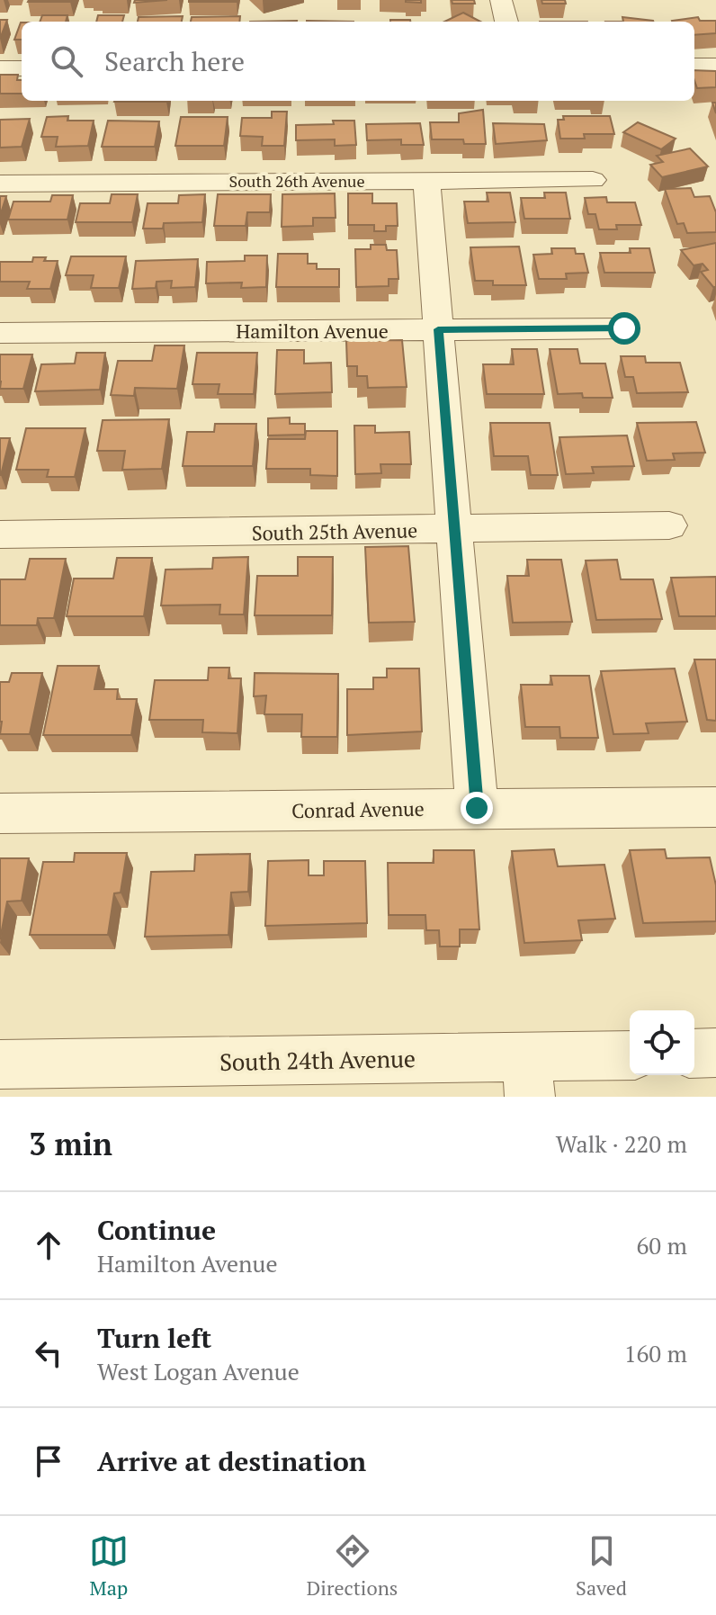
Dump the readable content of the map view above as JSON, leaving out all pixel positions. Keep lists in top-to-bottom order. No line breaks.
{"streets":{"street":["South 26th Avenue","Hamilton Avenue","South 25th Avenue","Conrad Avenue","South 24th Avenue"]},"page":{"search":"Search here","heading":["3 min","Walk · 220 m"],"list":[["Continue","Hamilton Avenue","60 m"],["Turn left","West Logan Avenue","160 m"],"Arrive at destination"],"nav":["Map","Directions","Saved"]}}
